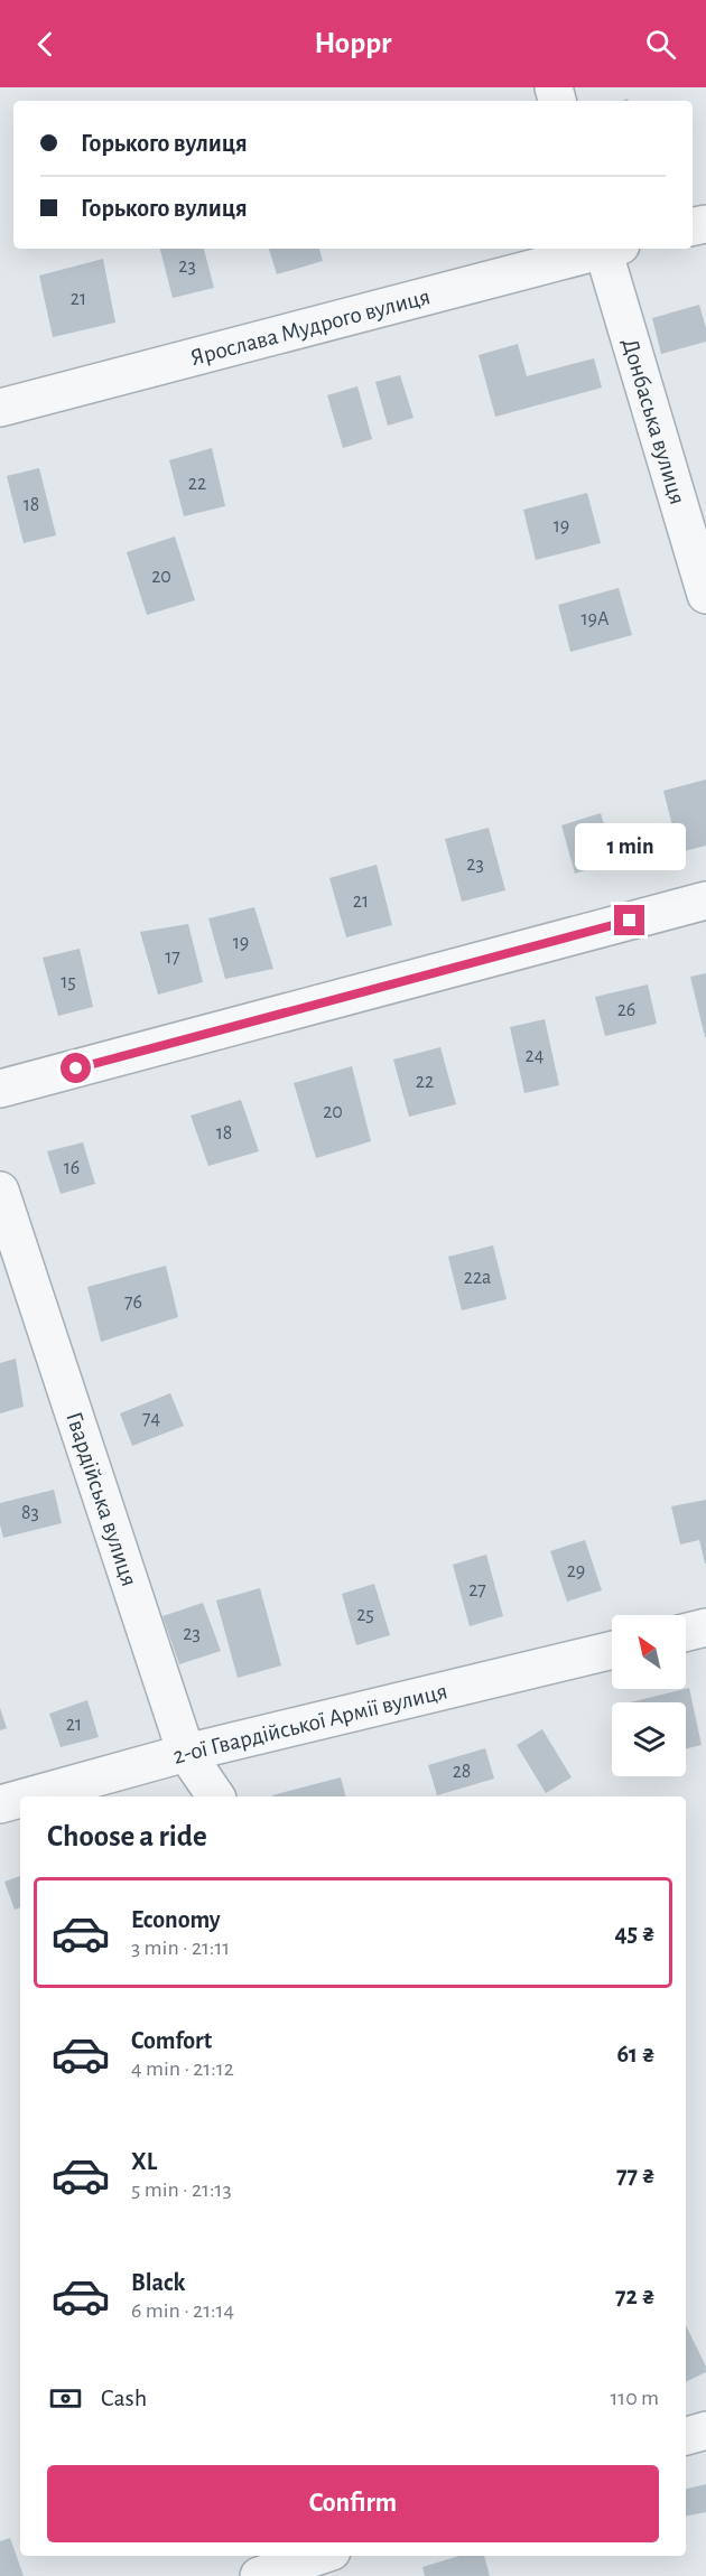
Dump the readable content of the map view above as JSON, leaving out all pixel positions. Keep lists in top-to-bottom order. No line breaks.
{"streets":{"street":["Ярослава Мудрого вулиця","Донбаська вулиця","Гвардійська вулиця","2-ої Гвардійської Армії вулиця"]},"crossings":[["Гвардійська вулиця","2-ої Гвардійської Армії вулиця"]],"house_numbers":["23","21","22","18","19","20","19А","23","21","19","17","15","26","24","22","20","18","16","22а","76","74","83","29","27","25","23","21","28"],"north":"top left","page":{"header":"Hoppr","banner":["Горького вулиця","Горького вулиця"],"bubble":"1 min","heading":"Choose a ride","list":[{"name":"Economy","note":"3 min · 21:11","value":"45 ₴"},{"name":"Comfort","note":"4 min · 21:12","value":"61 ₴"},{"name":"XL","note":"5 min · 21:13","value":"77 ₴"},{"name":"Black","note":"6 min · 21:14","value":"72 ₴"}],"pay":["Cash","110 m"],"buttons":"Confirm"}}
